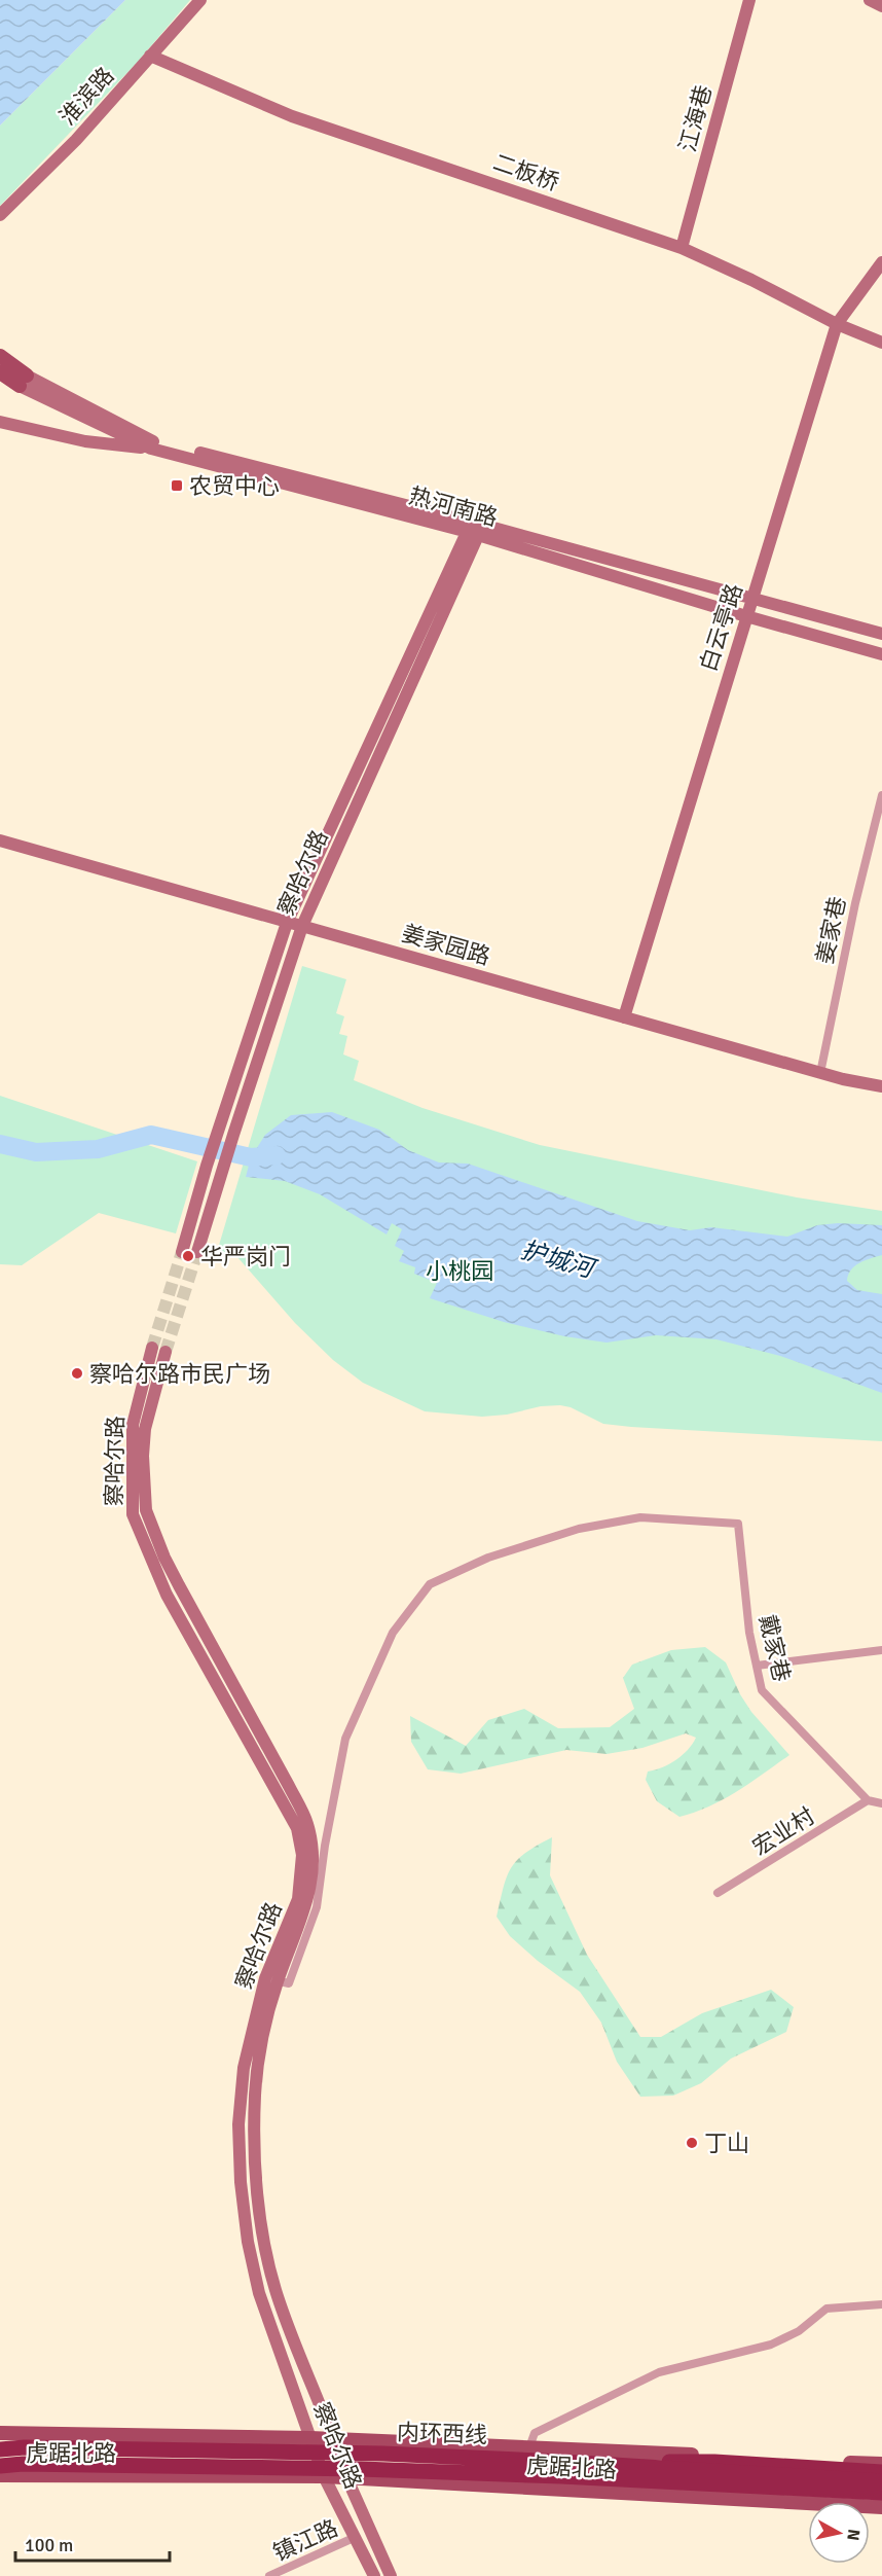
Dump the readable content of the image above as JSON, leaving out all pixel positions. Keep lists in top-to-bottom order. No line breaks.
{"streets":{"highway":["内环西线"],"main road":["淮滨路","江海巷","二板桥","热河南路","白云亭路","察哈尔路","姜家园路","虎踞北路"],"street":["姜家巷","戴家巷","宏业村","镇江路"]},"crossings":[["淮滨路","二板桥"],["江海巷","二板桥"],["二板桥","白云亭路"],["热河南路","白云亭路"],["热河南路","察哈尔路"],["白云亭路","姜家园路"],["察哈尔路","姜家园路"],["察哈尔路","戴家巷"],["察哈尔路","虎踞北路"],["察哈尔路","镇江路"],["姜家巷","姜家园路"],["戴家巷","宏业村"]],"water":["护城河"],"parks":["小桃园"],"places":{"transit":["农贸中心"],"other":["华严岗门","察哈尔路市民广场","丁山"]},"scale_bar":"100 m","north":"right"}
